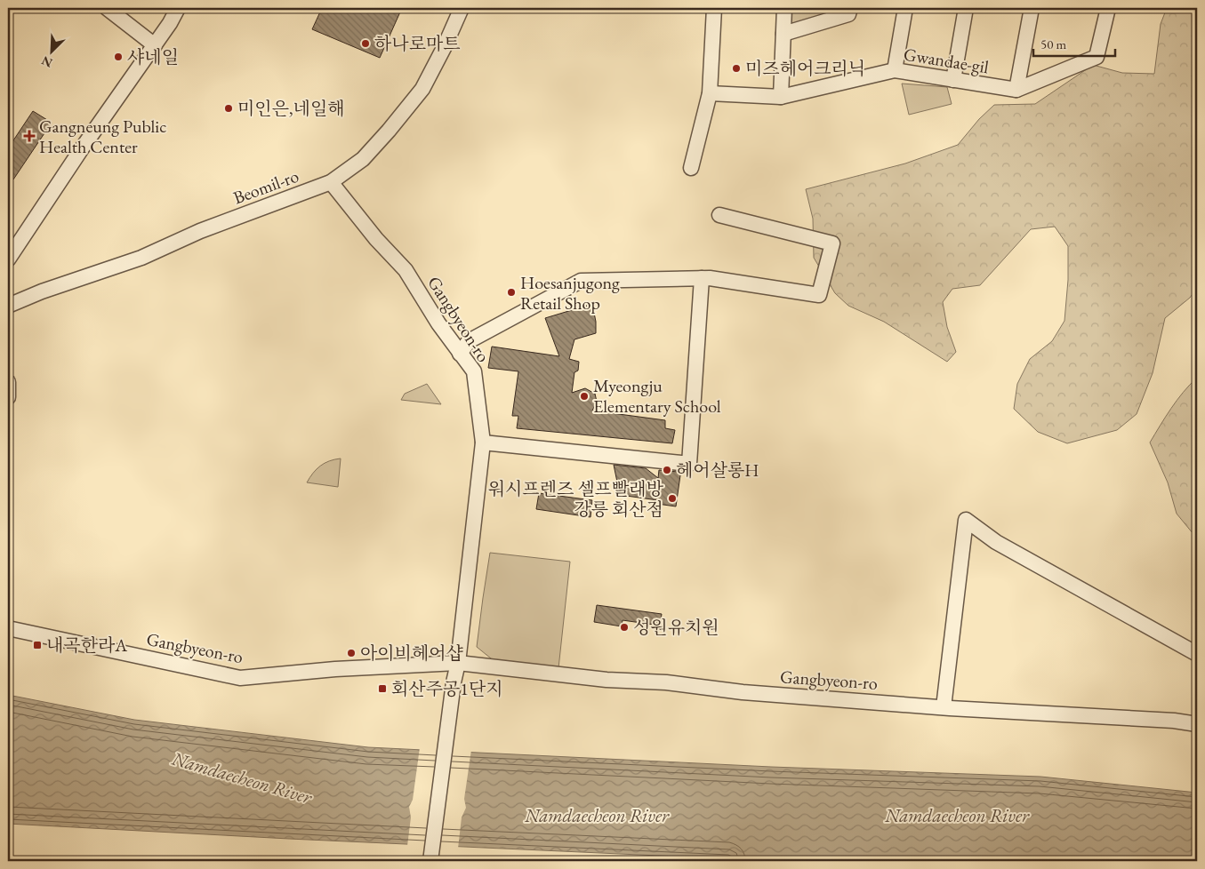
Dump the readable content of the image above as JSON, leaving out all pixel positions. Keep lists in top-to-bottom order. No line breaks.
{"streets":{"street":["Gwandae-gil","Beomil-ro","Gangbyeon-ro"]},"crossings":[["Beomil-ro","Gangbyeon-ro"]],"water":["Namdaecheon River"],"places":{"other":["하나로마트","샤네일","미즈헤어크리닉","미인은,네일해","Hoesanjugong Retail Shop","Myeongju Elementary School","헤어살롱H","워시프렌즈 셀프빨래방 강릉 회산점","성원유치원","아이비헤어샵"],"health":["Gangneung Public Health Center"],"transit":["내곡한라A","회산주공1단지"]},"scale_bar":"50 m","north":"bottom left"}
